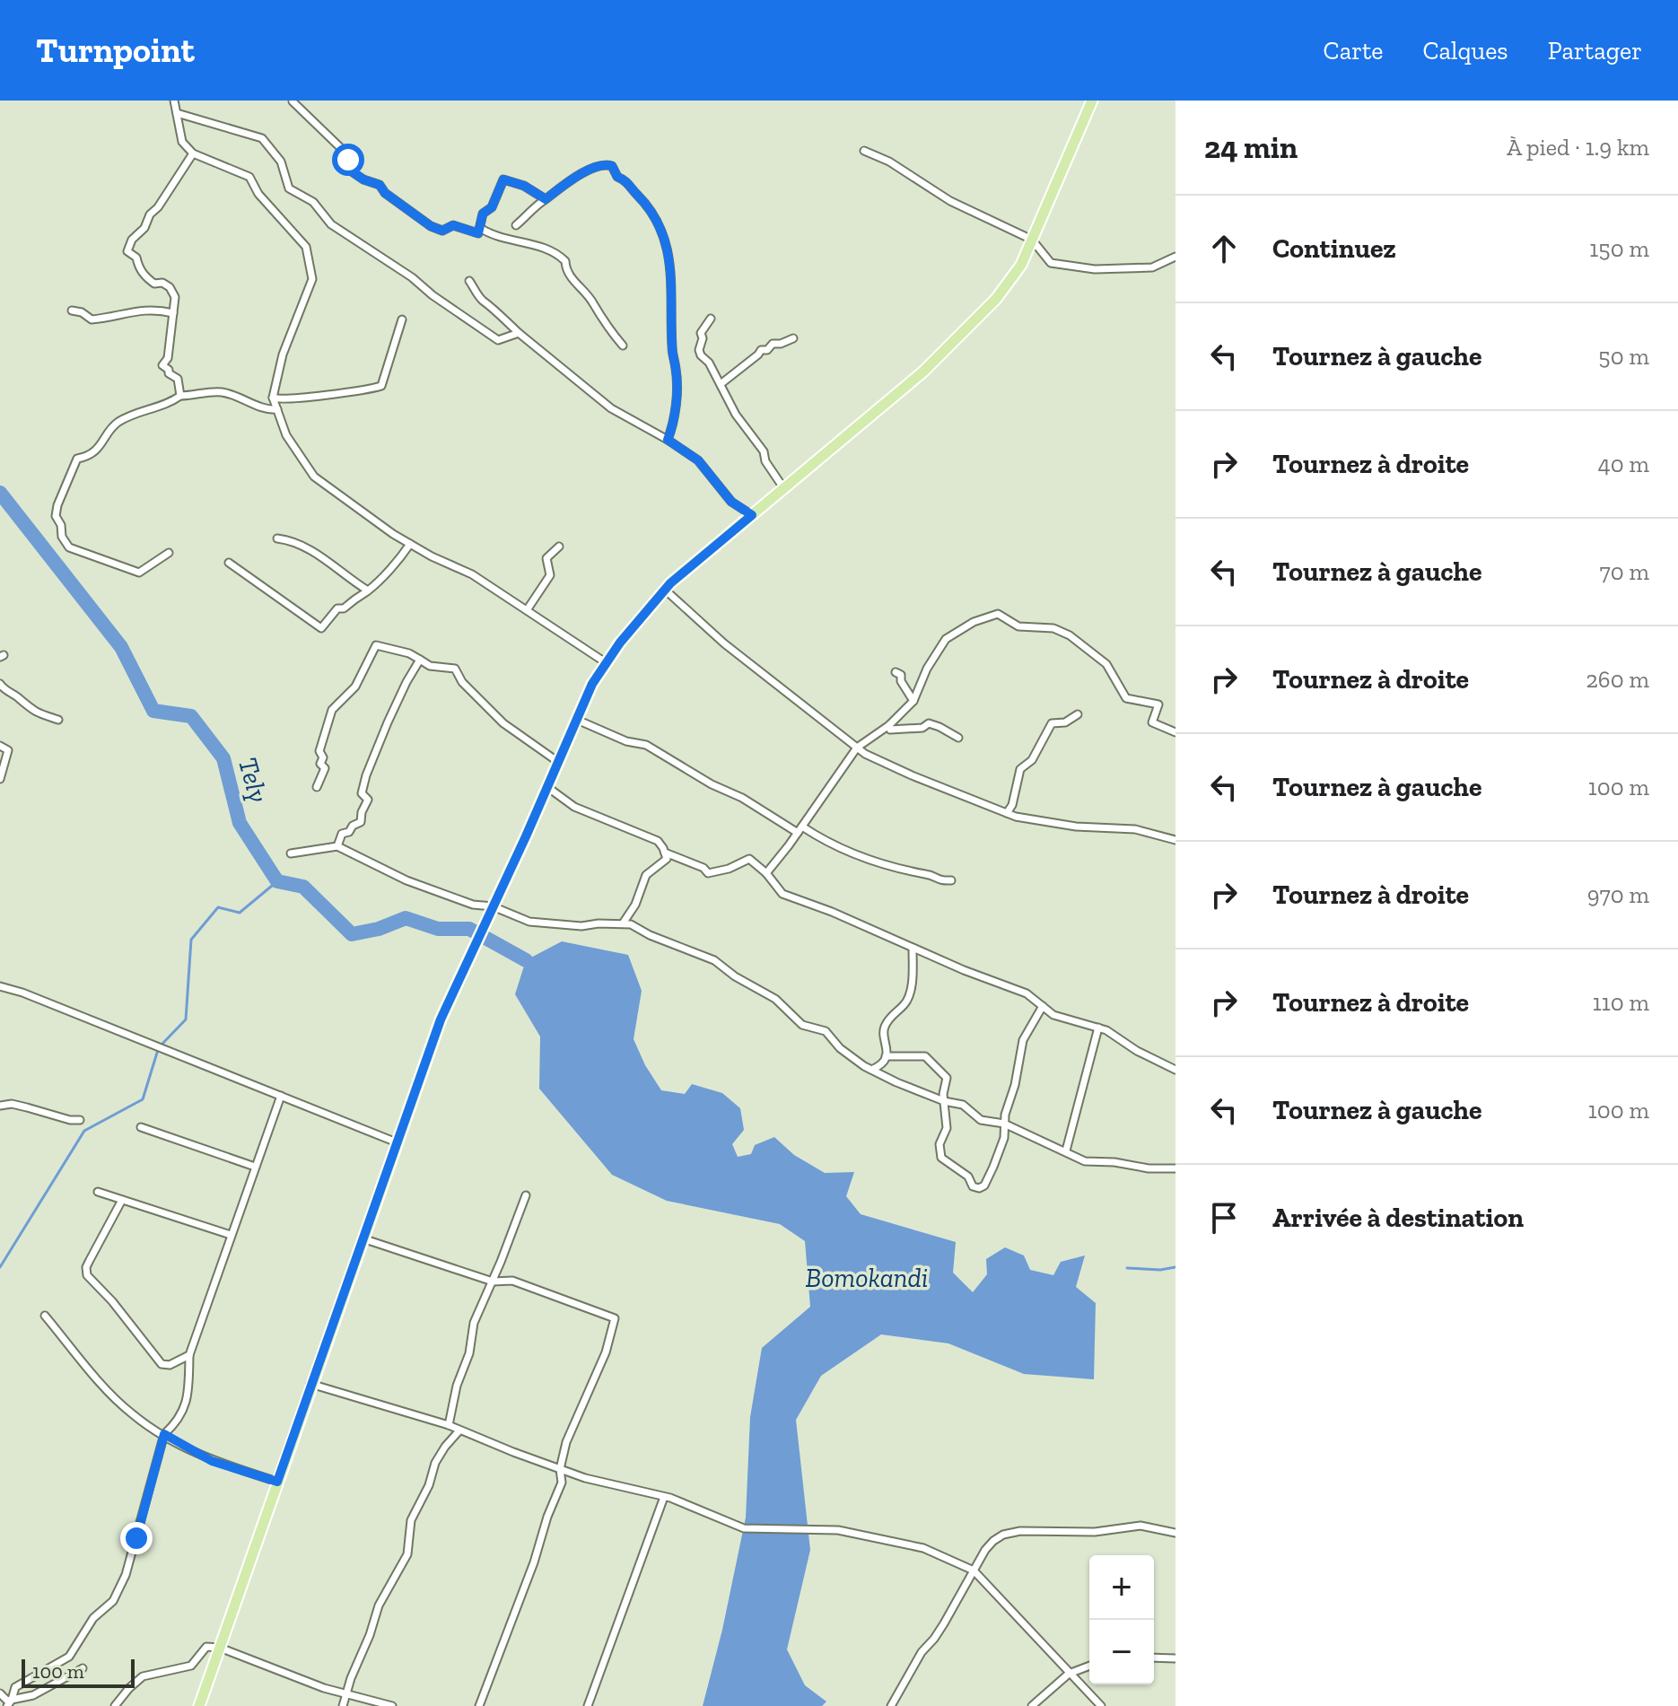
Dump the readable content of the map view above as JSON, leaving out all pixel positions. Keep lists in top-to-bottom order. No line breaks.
{"water":["Tely","Bomokandi"],"scale_bar":"100 m","page":{"header":"Turnpoint","nav":["Carte","Calques","Partager"],"heading":["24 min","À pied · 1.9 km"],"list":[["Continuez","150 m"],["Tournez à gauche","50 m"],["Tournez à droite","40 m"],["Tournez à gauche","70 m"],["Tournez à droite","260 m"],["Tournez à gauche","100 m"],["Tournez à droite","970 m"],["Tournez à droite","110 m"],["Tournez à gauche","100 m"],"Arrivée à destination"],"map_buttons":["+","−"],"scale":"100 m"}}
